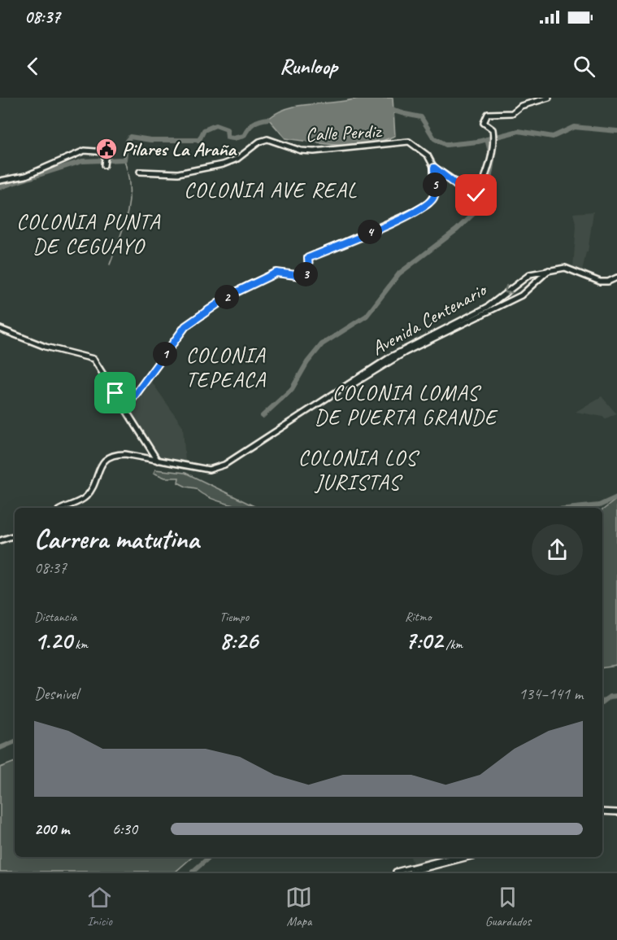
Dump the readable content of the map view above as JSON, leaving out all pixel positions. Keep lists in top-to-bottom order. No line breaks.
{"streets":{"street":["Calle Perdiz","Avenida Centenario"]},"districts":["COLONIA AVE REAL","COLONIA PUNTA DE CEGUAYO","COLONIA TEPEACA","COLONIA LOMAS DE PUERTA GRANDE","COLONIA LOS JURISTAS"],"places":{"public building":["Pilares La Araña"]},"page":{"status":"08:37","header":"Runloop","pins":["5","4","3","2","1"],"heading":["Carrera matutina","08:37"],"stats":[["Distancia","1.20 km"],["Tiempo","8:26"],["Ritmo","7:02 /km"]],"chart":["Desnivel","134–141 m"],"list":[{"name":"200 m","note":"6:30"}],"tabs":["Inicio","Mapa","Guardados"]}}
